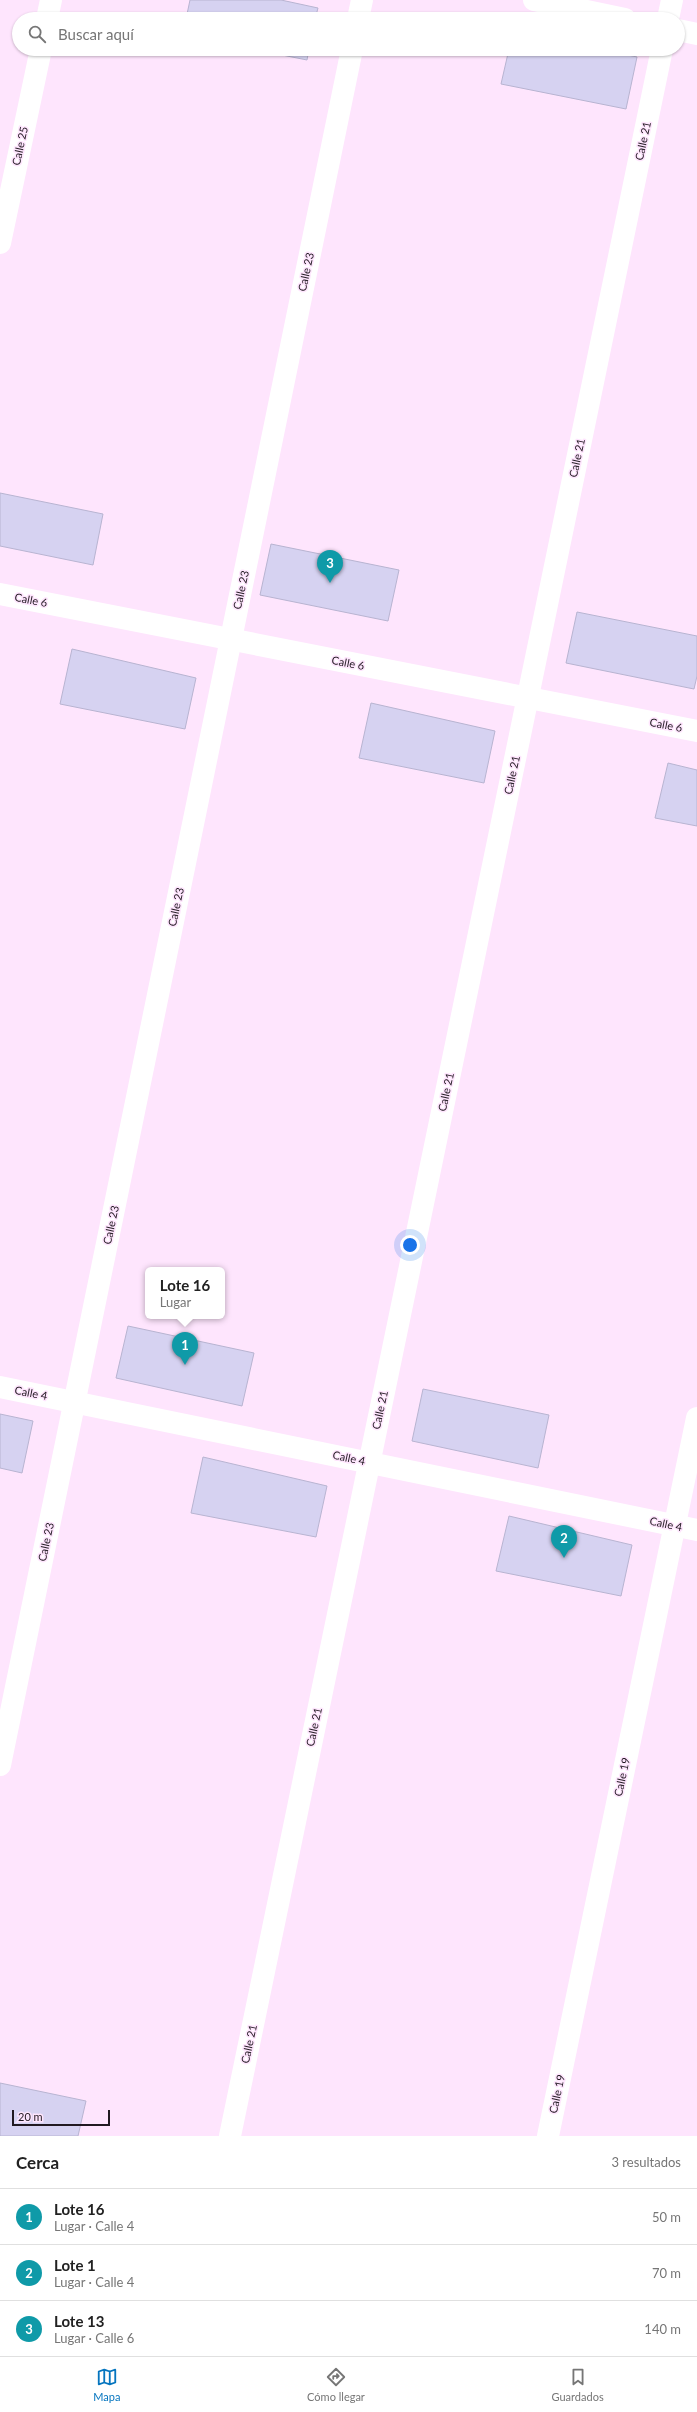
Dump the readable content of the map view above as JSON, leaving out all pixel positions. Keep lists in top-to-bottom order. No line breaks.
{"streets":{"street":["Calle 21","Calle 25","Calle 23","Calle 6","Calle 4","Calle 19"]},"crossings":[["Calle 21","Calle 6"],["Calle 21","Calle 4"],["Calle 23","Calle 6"],["Calle 23","Calle 4"],["Calle 4","Calle 19"]],"scale_bar":"20 m","page":{"search":"Buscar aquí","pins":["3","1","2"],"popup":["Lote 16","Lugar"],"scale":"20 m","heading":["Cerca","3 resultados"],"list":[{"mark":"1","name":"Lote 16","note":"Lugar · Calle 4","value":"50 m"},{"mark":"2","name":"Lote 1","note":"Lugar · Calle 4","value":"70 m"},{"mark":"3","name":"Lote 13","note":"Lugar · Calle 6","value":"140 m"}],"nav":["Mapa","Cómo llegar","Guardados"]}}
